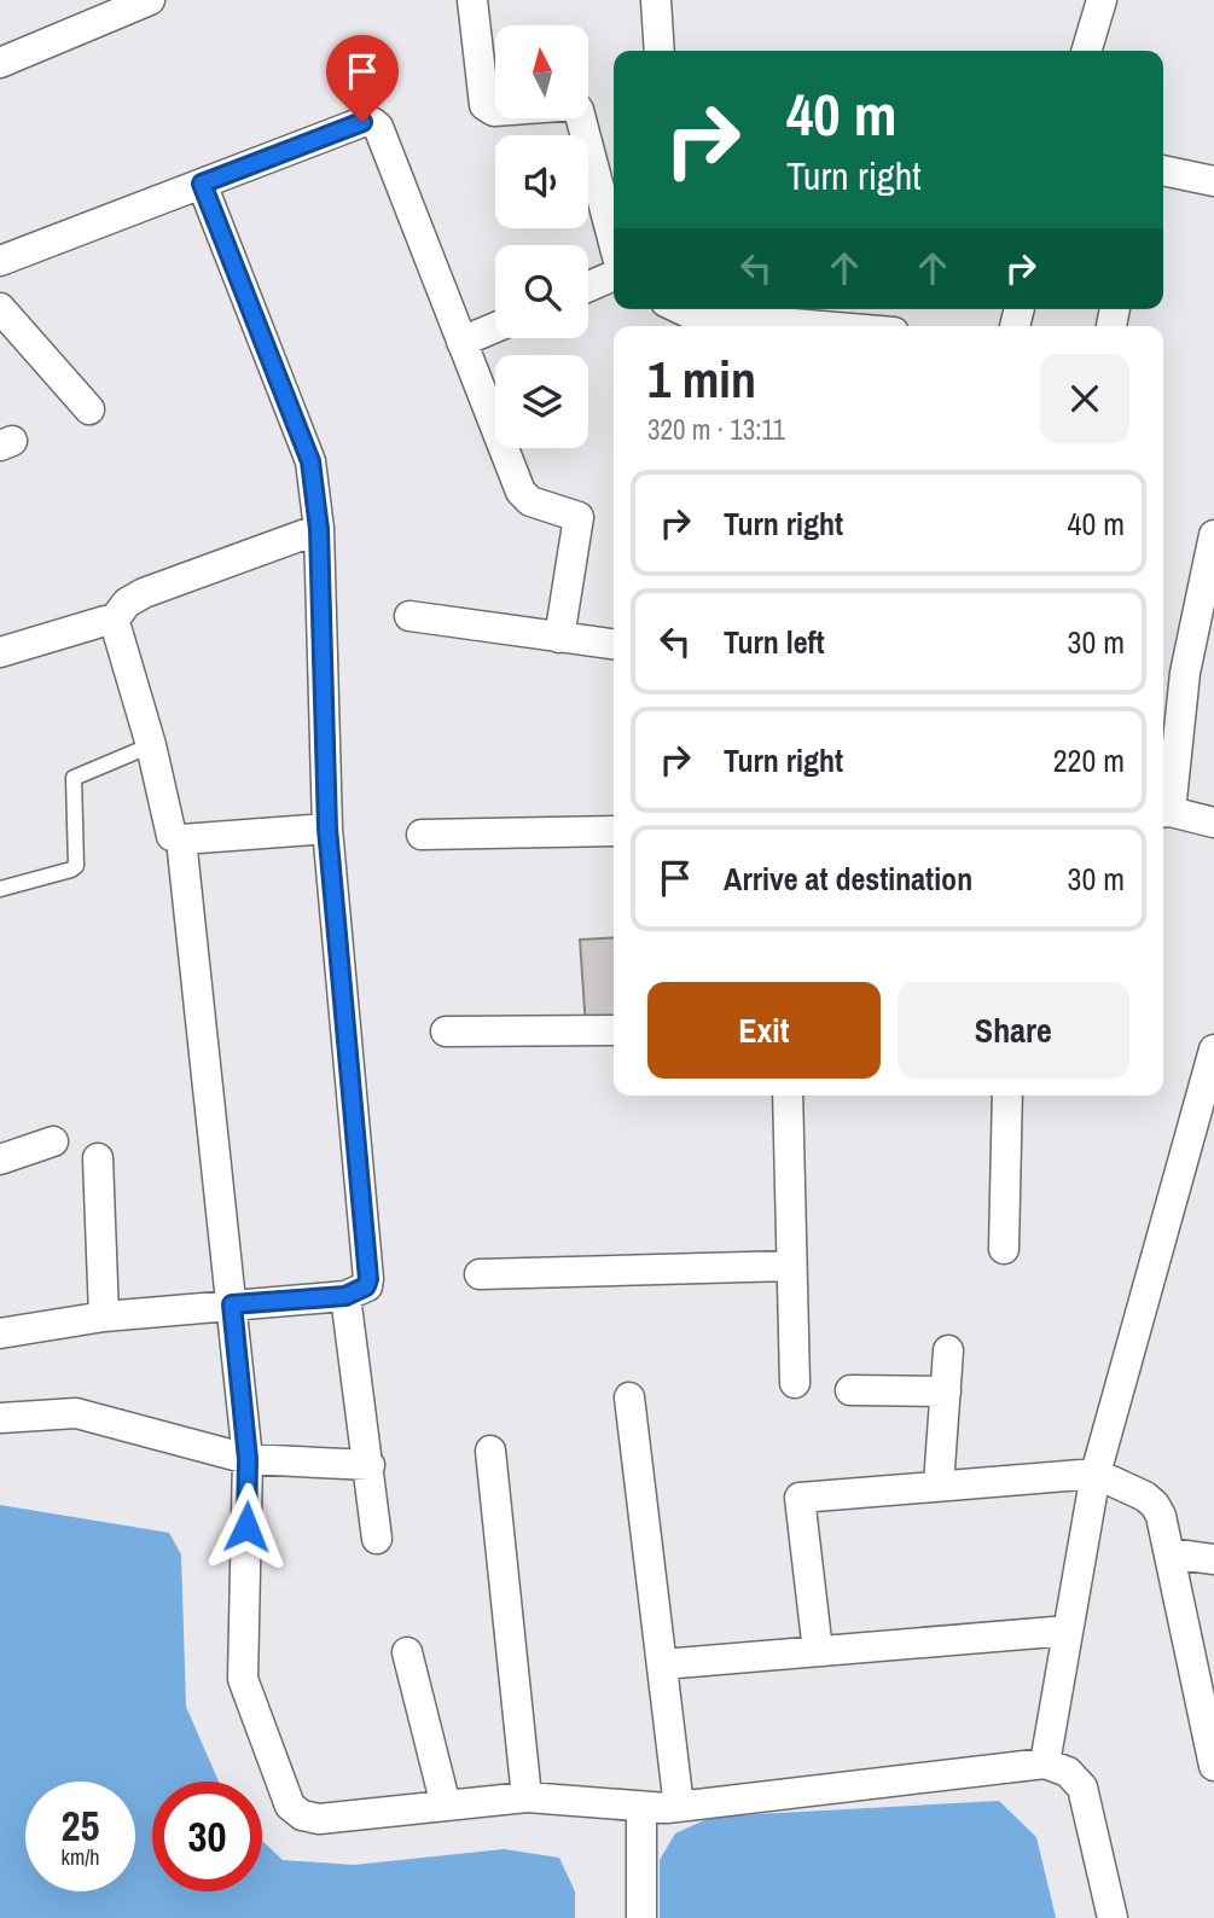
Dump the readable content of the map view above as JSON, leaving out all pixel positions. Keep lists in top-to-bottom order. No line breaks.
{"north":"top","page":{"turn":["40 m","Turn right"],"heading":["1 min","320 m · 13:11"],"list":[{"name":"Turn right","value":"40 m"},{"name":"Turn left","value":"30 m"},{"name":"Turn right","value":"220 m"},{"name":"Arrive at destination","value":"30 m"}],"buttons":["Exit","Share"],"speed":"25 km/h","limit":"30"}}
